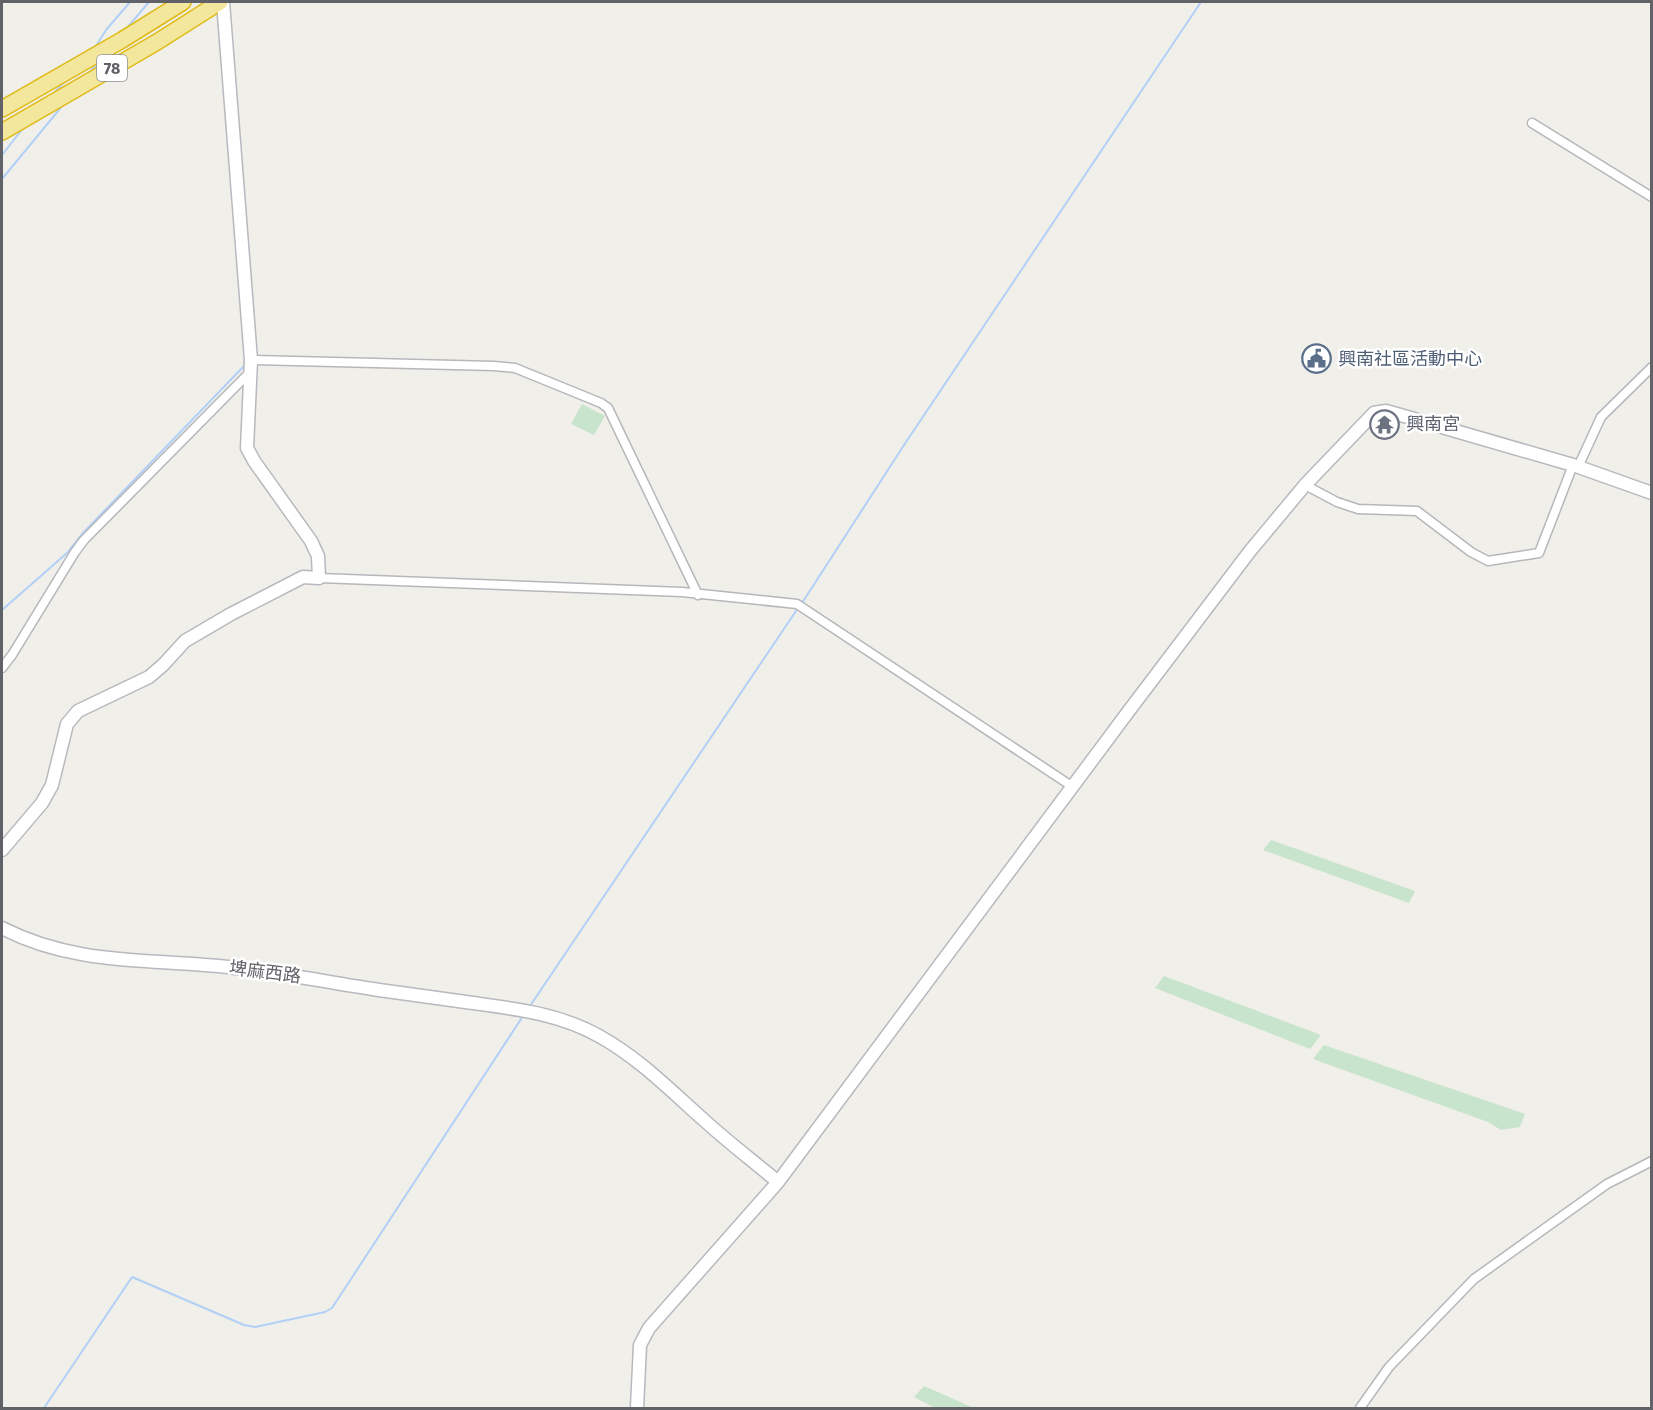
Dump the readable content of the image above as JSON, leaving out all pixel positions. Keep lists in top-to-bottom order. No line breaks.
{"streets":{"highway":["78"],"street":["埤麻西路"]},"places":{"public building":["興南社區活動中心"],"temple":["興南宮"]}}
